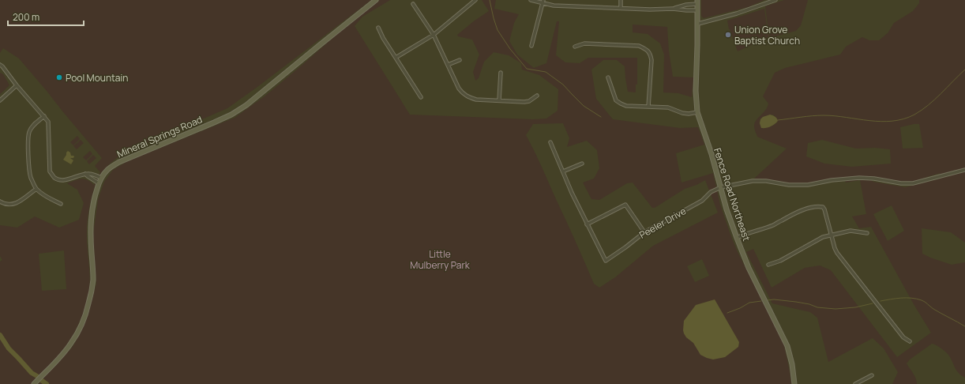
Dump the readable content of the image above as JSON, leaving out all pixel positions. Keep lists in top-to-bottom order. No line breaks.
{"streets":{"street":["Mineral Springs Road","Fence Road Northeast","Peeler Drive"]},"crossings":[["Fence Road Northeast","Peeler Drive"]],"parks":["Little Mulberry Park"],"places":["Union Grove Baptist Church","Pool Mountain"],"scale_bar":"200 m"}
